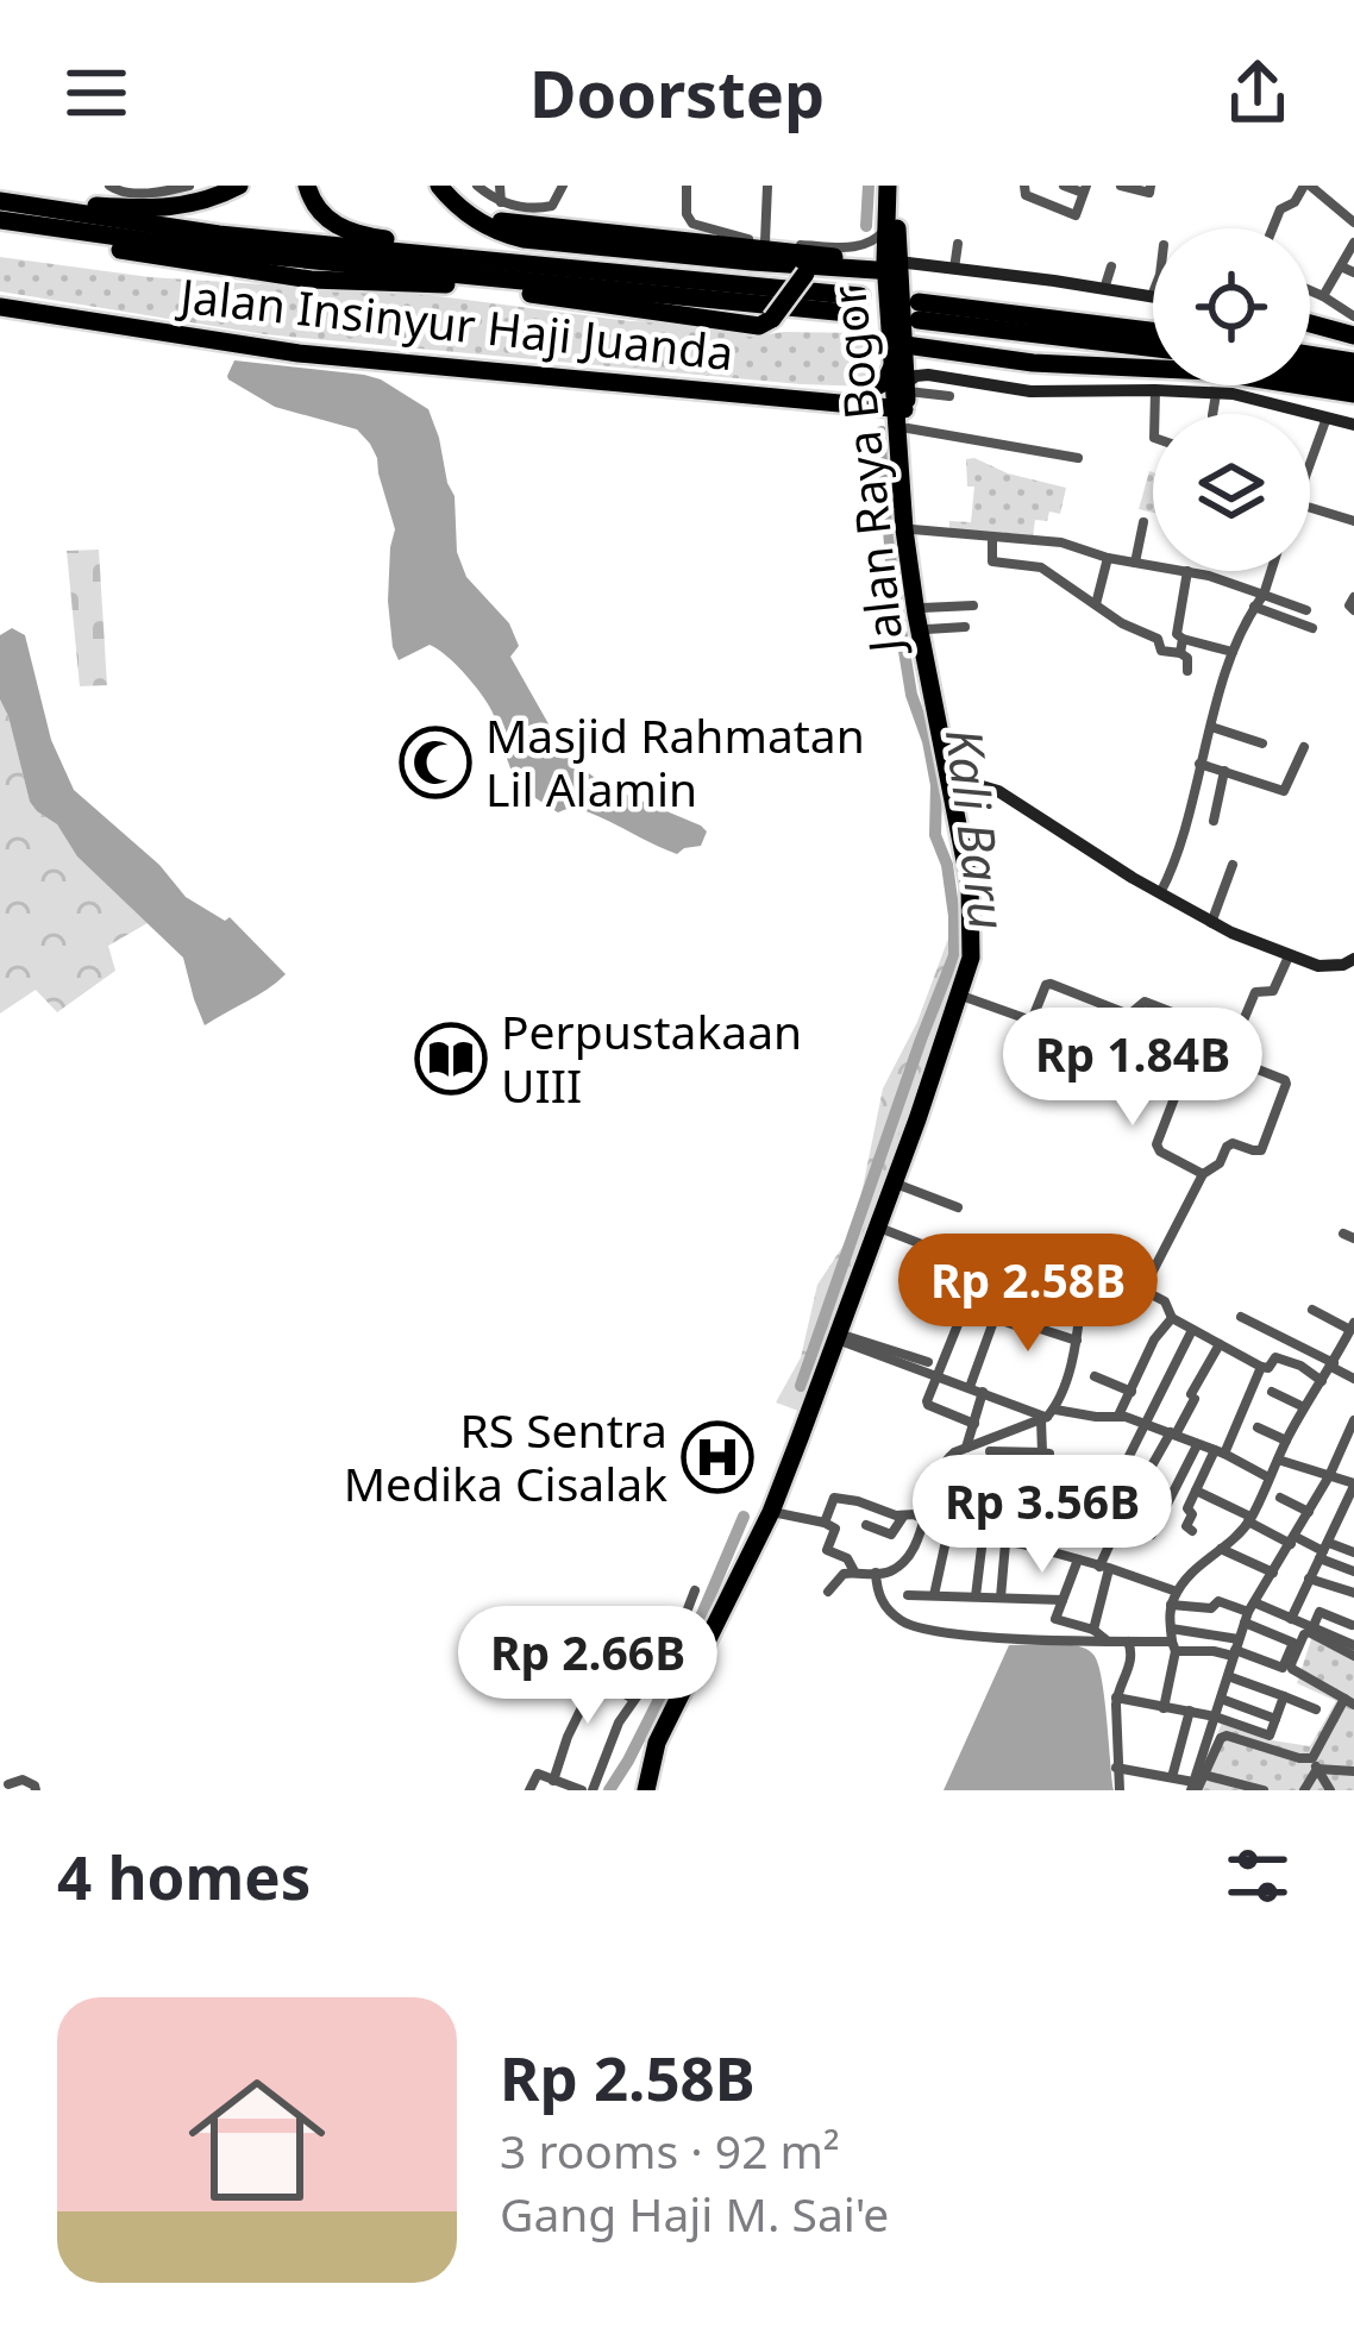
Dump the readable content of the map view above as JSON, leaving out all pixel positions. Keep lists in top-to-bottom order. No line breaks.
{"streets":{"highway":["Jalan Insinyur Haji Juanda","Jalan Raya Bogor"]},"crossings":[["Jalan Insinyur Haji Juanda","Jalan Raya Bogor"]],"water":["Kali Baru"],"places":{"mosque":["Masjid Rahmatan Lil Alamin"],"library":["Perpustakaan UIII"],"hospital":["RS Sentra Medika Cisalak"]},"page":{"header":"Doorstep","price":["Rp 1.84B","Rp 2.58B","Rp 3.56B","Rp 2.66B"],"heading":"4 homes","list":[{"name":"Rp 2.58B","note":"3 rooms · 92 m² · Gang Haji M. Sai'e"}]}}
